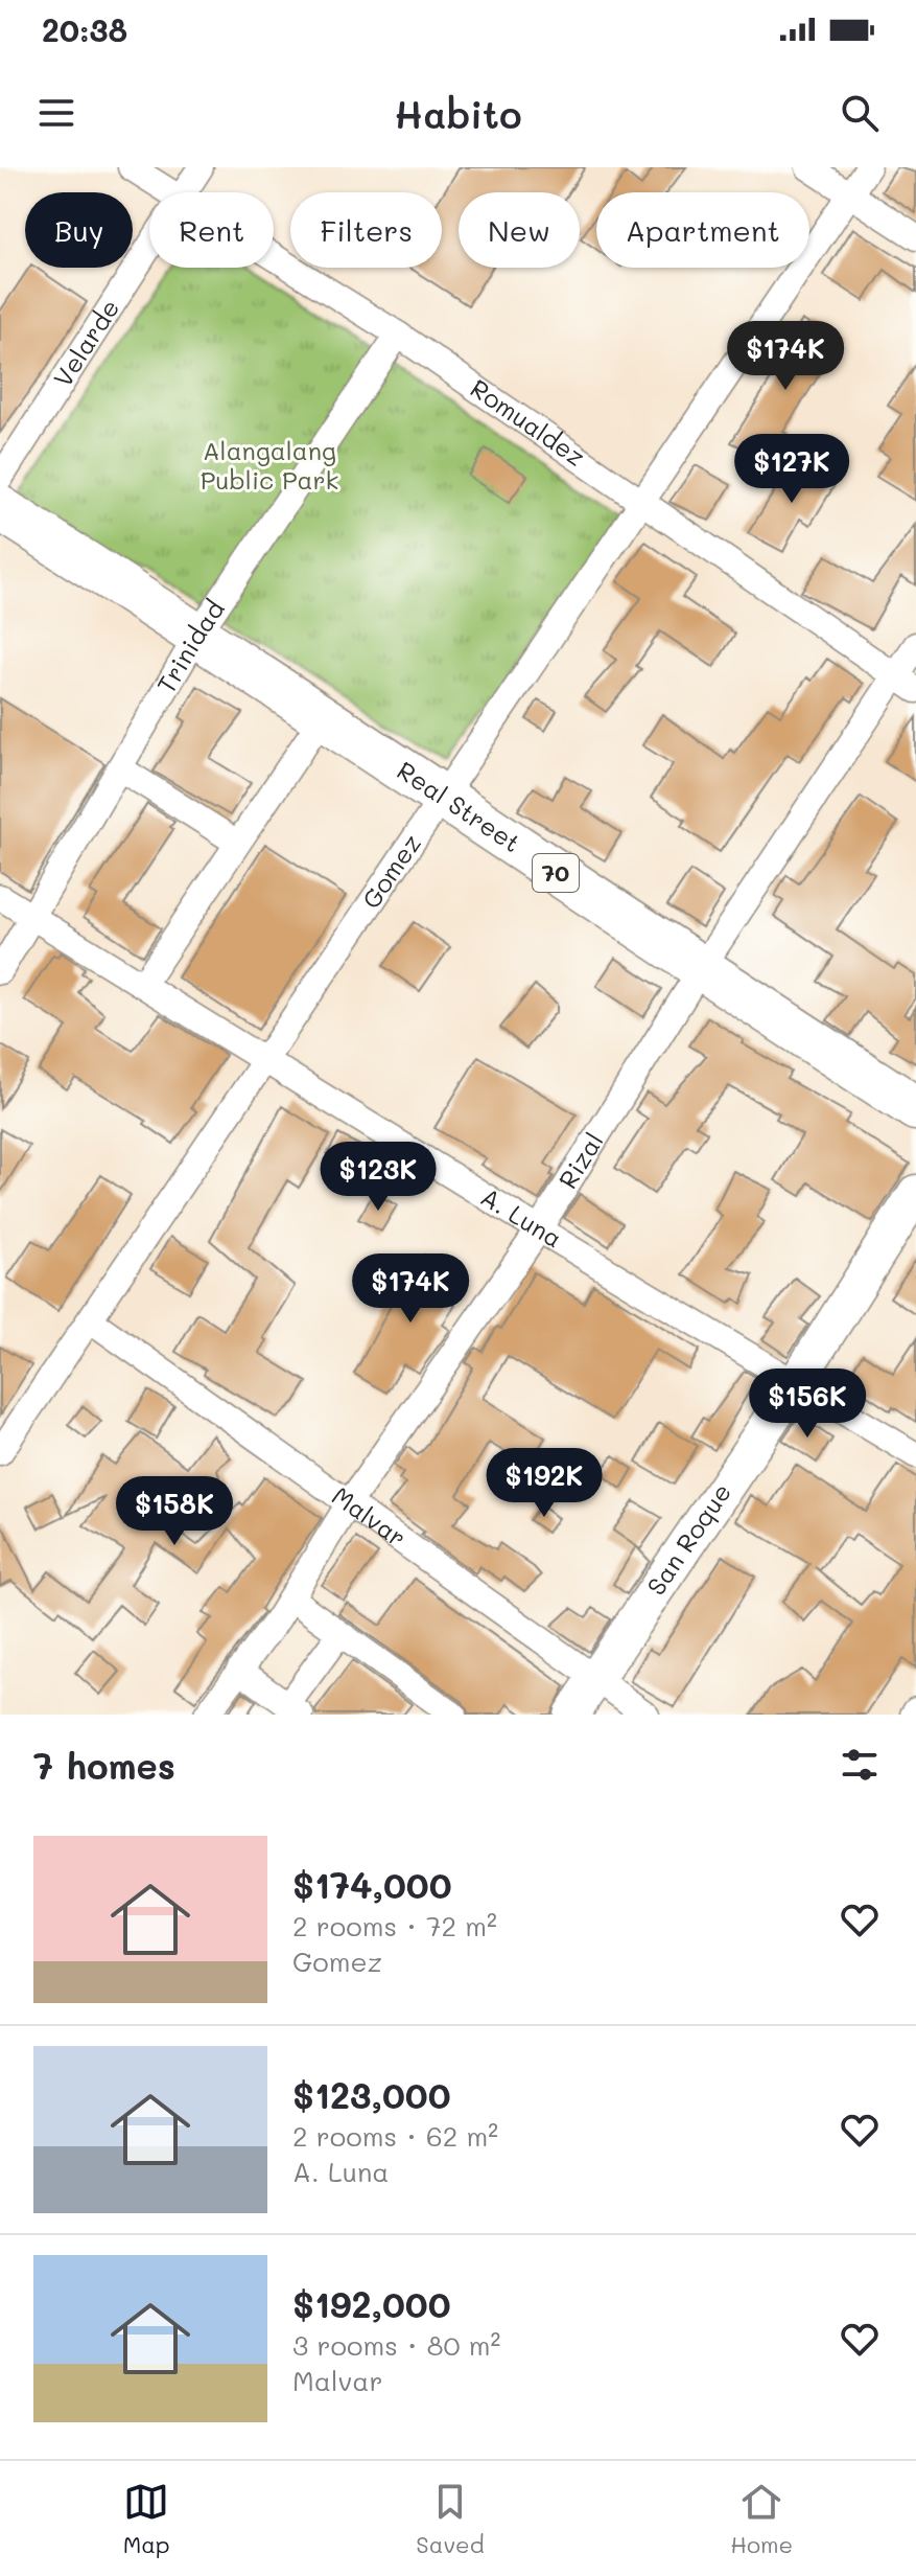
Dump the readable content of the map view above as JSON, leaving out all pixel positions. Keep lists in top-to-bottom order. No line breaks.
{"streets":{"highway":["Real Street","70"],"street":["Velarde","Romualdez","Trinidad","Gomez","Rizal","A. Luna","Malvar","San Roque"]},"crossings":[["Romualdez","Trinidad"],["Romualdez","Gomez"],["Romualdez","Rizal"],["Trinidad","Real Street"],["Trinidad","A. Luna"],["Real Street","Gomez"],["Real Street","Rizal"],["Gomez","A. Luna"],["Gomez","Malvar"],["Rizal","A. Luna"],["Rizal","Malvar"],["A. Luna","San Roque"],["Malvar","San Roque"]],"parks":["Alangalang Public Park"],"page":{"status":"20:38","header":"Habito","chip":["Buy","Rent","Filters","New","Apartment"],"price":["$174K","$127K","$123K","$174K","$156K","$192K","$158K"],"heading":"7 homes","list":[{"name":"$174,000","note":"2 rooms · 72 m² · Gomez"},{"name":"$123,000","note":"2 rooms · 62 m² · A. Luna"},{"name":"$192,000","note":"3 rooms · 80 m² · Malvar"}],"tabs":["Map","Saved","Home"]}}
